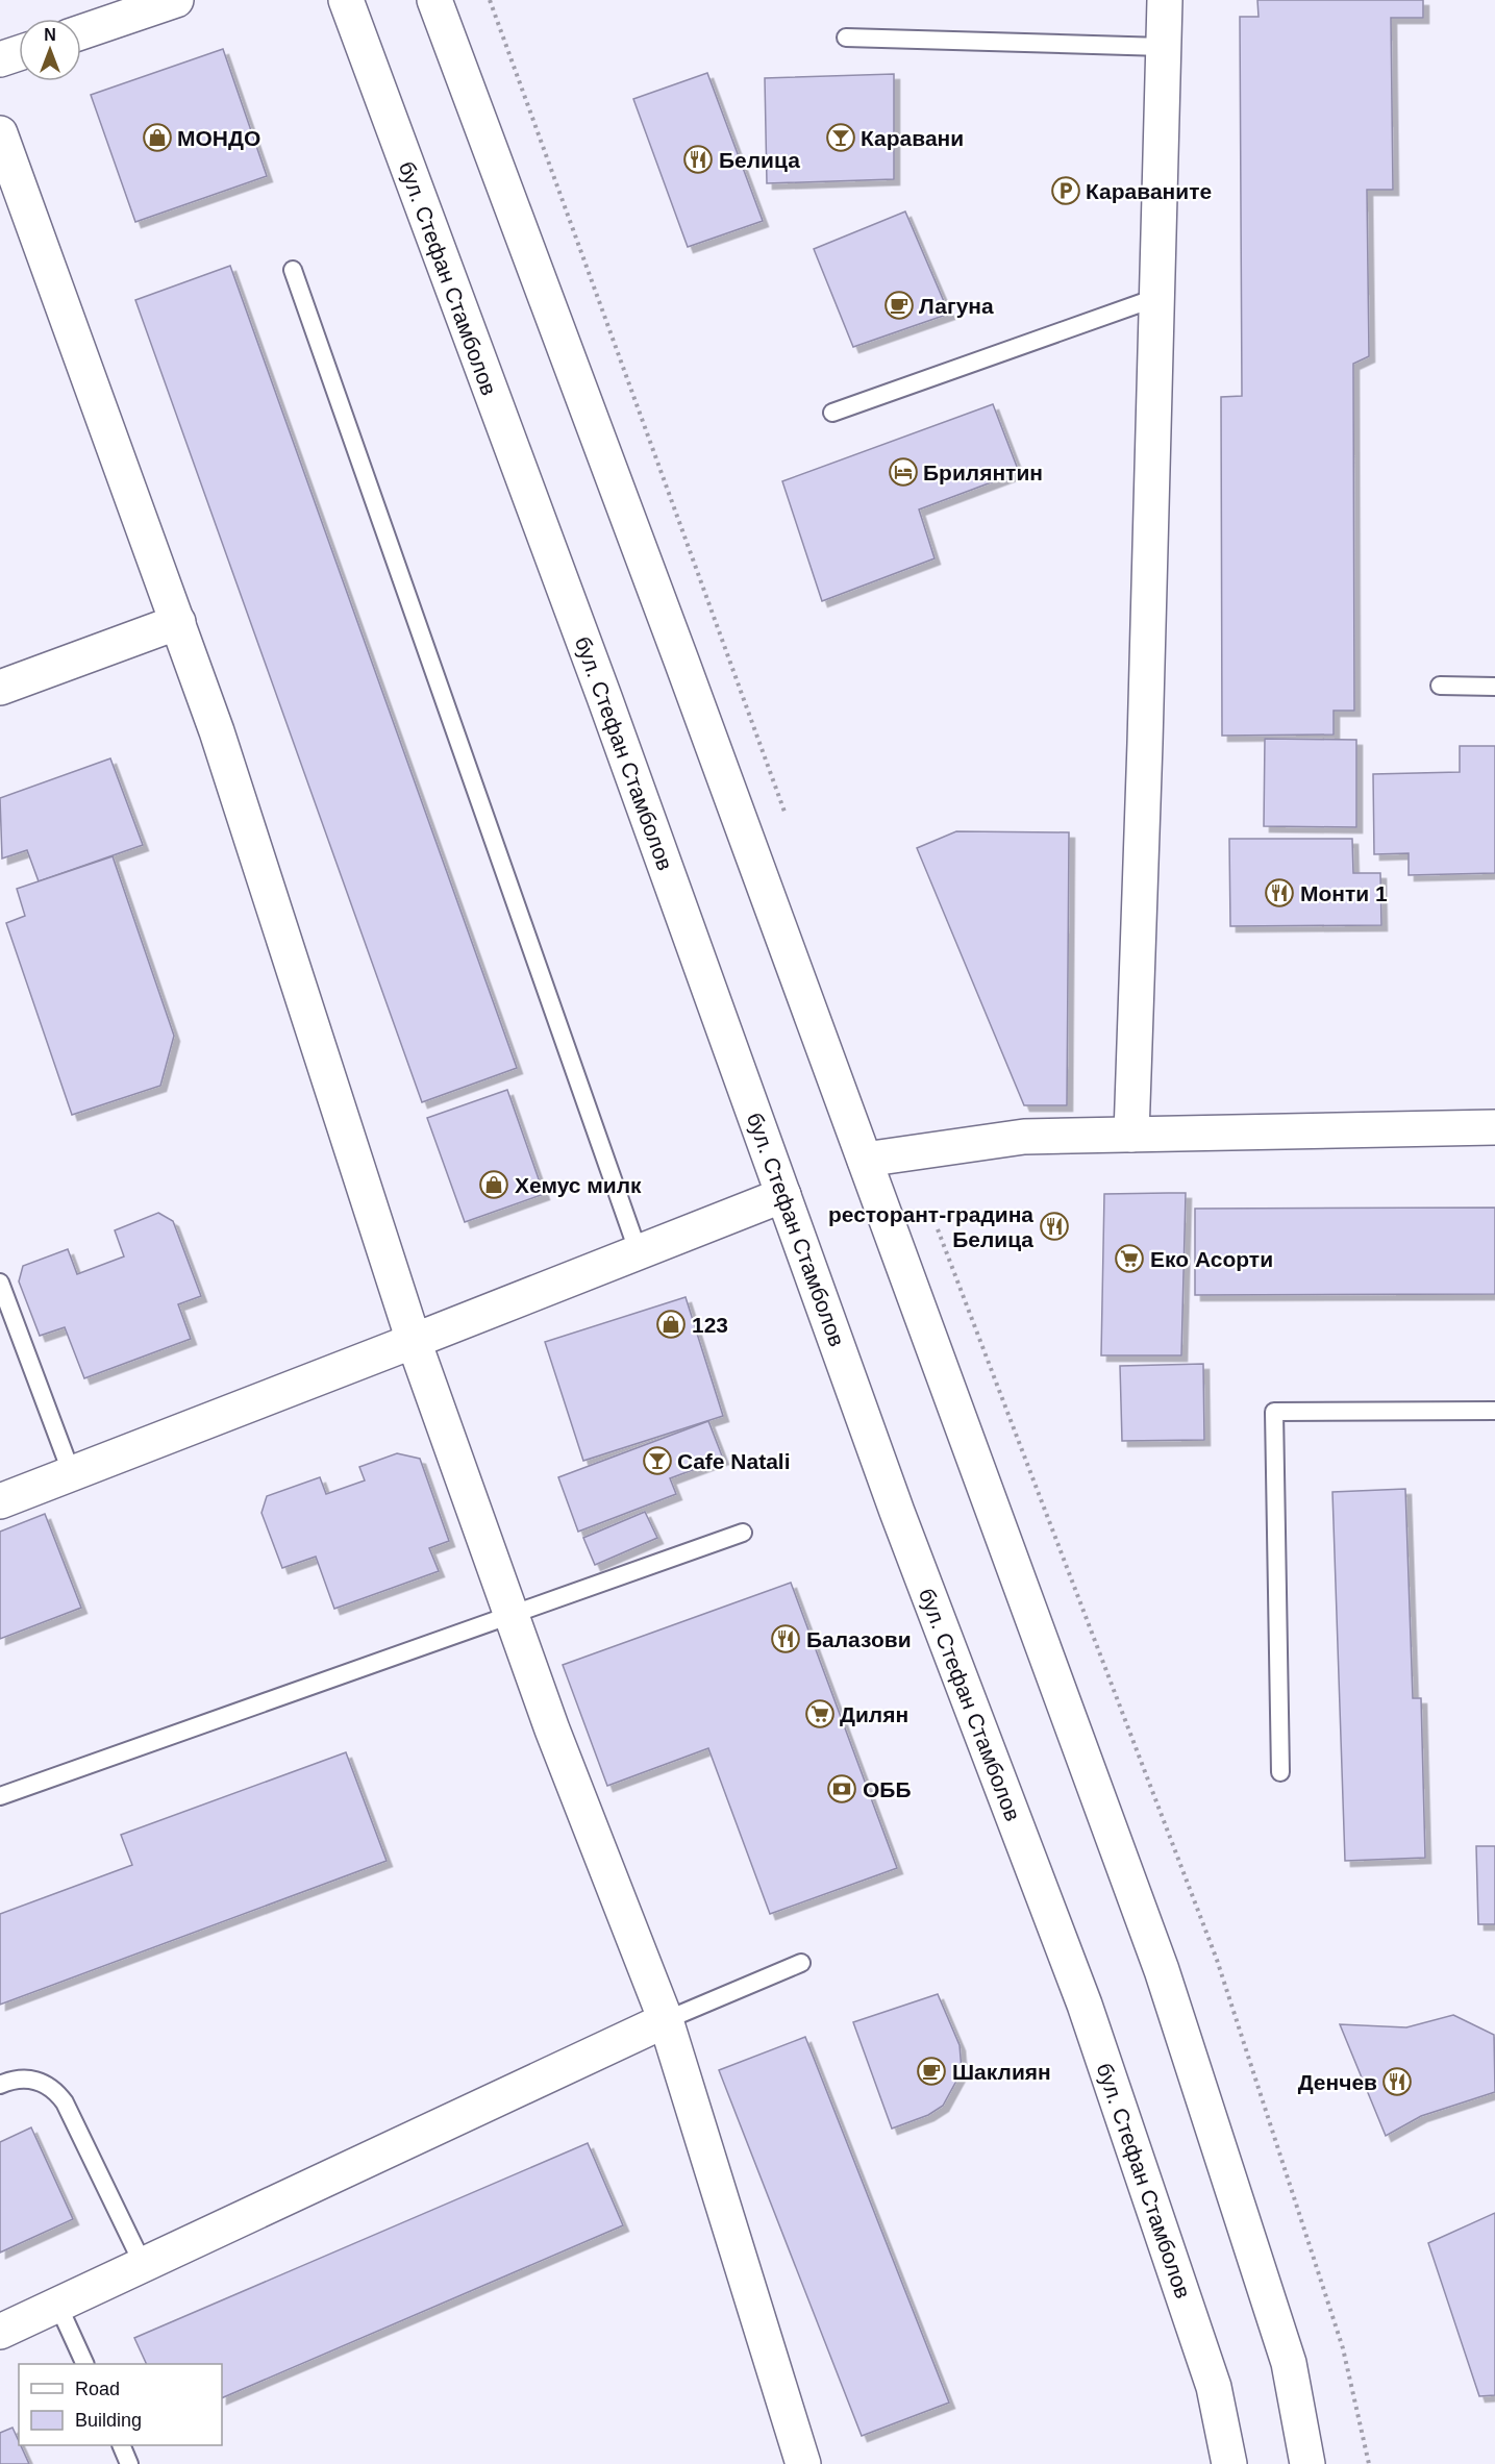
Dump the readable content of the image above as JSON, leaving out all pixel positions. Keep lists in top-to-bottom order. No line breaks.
{"streets":{"street":["бул. Стефан Стамболов"]},"places":{"shop":["МОНДО","Хемус милк","123"],"bar":["Каравани","Cafe Natali"],"restaurant":["Белица","Монти 1","ресторант-градина Белица","Балазови","Денчев"],"parking":["Караваните"],"cafe":["Лагуна","Шаклиян"],"hotel":["Брилянтин"],"supermarket":["Еко Асорти","Дилян"],"bank":["ОББ"]},"legend":["Road","Building"],"north":"top"}
